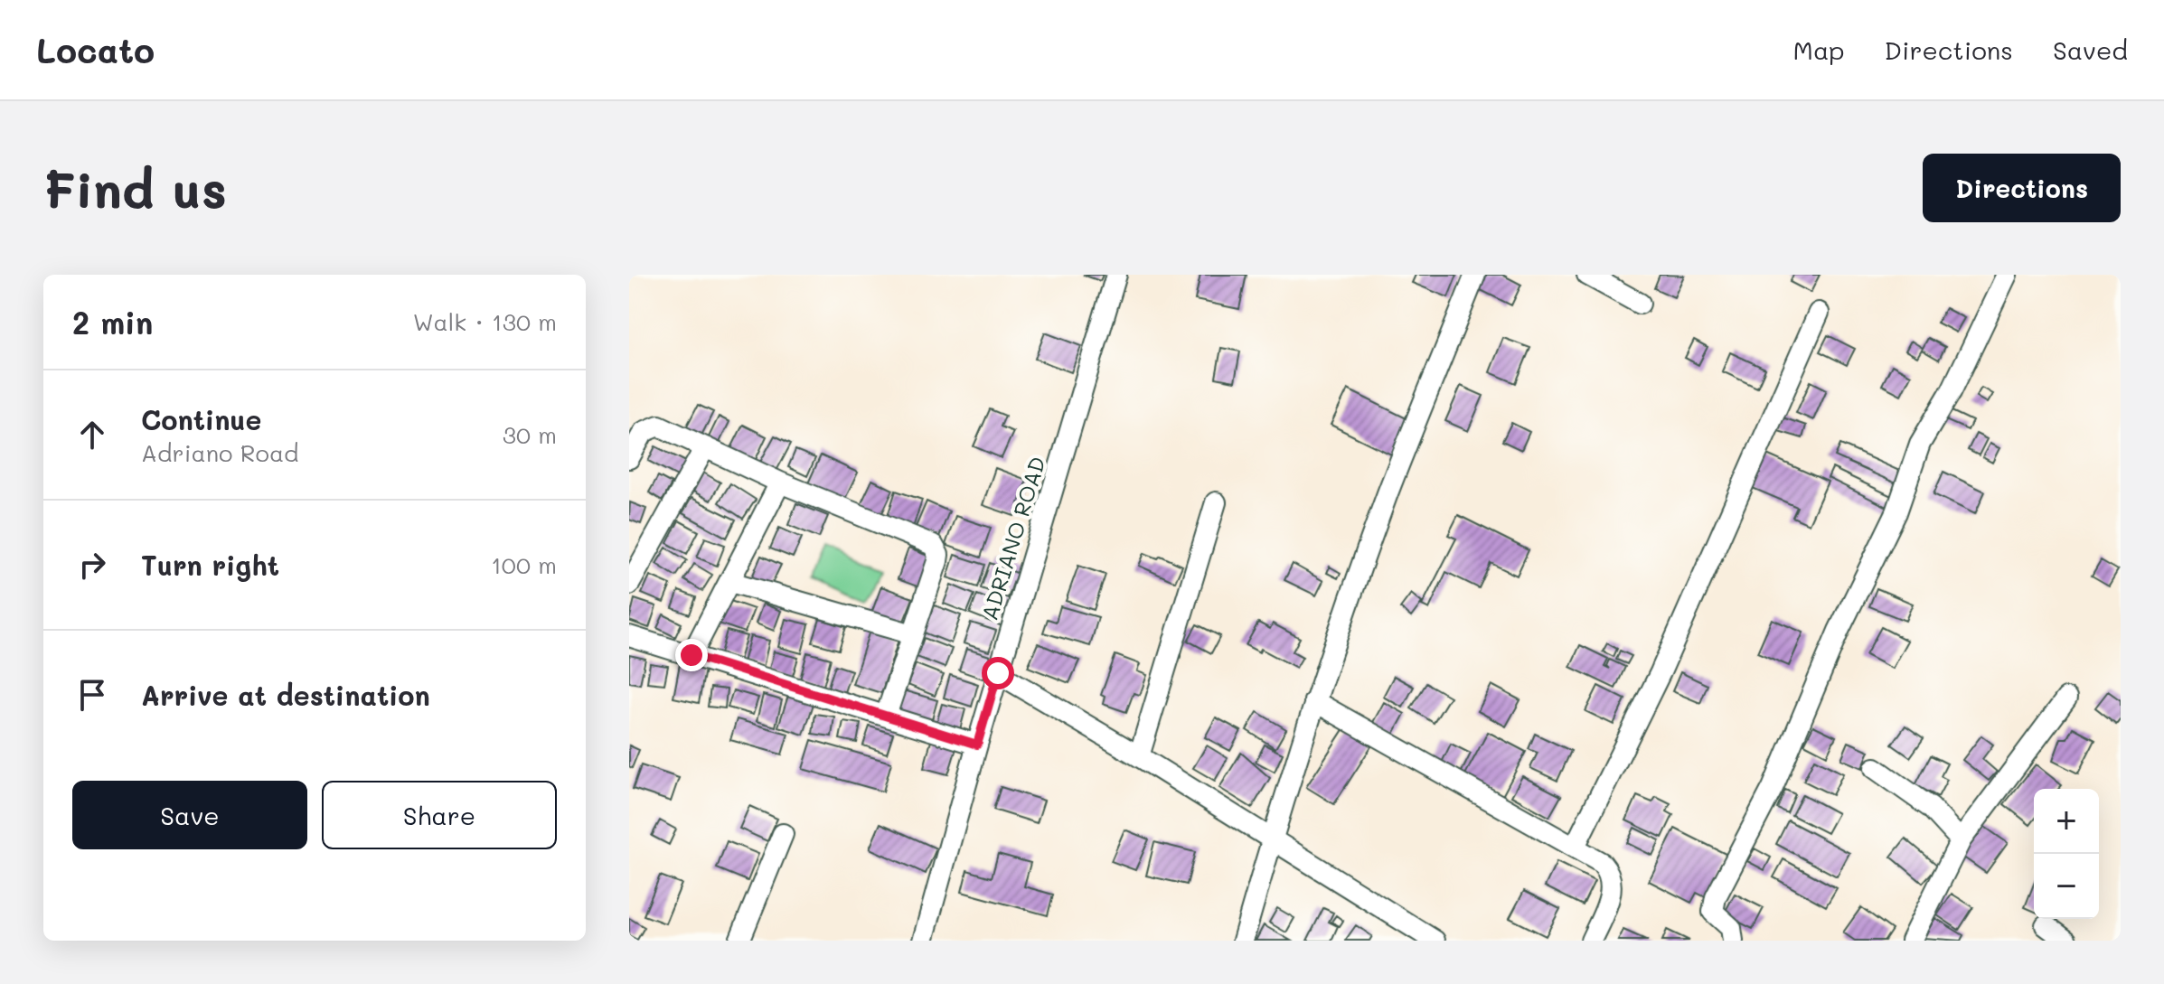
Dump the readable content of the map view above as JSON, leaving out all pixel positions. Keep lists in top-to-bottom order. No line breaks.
{"streets":{"street":["ADRIANO ROAD"]},"page":{"header":"Locato","nav":["Map","Directions","Saved"],"buttons":["Directions",["Save","Share"]],"title":"Find us","heading":["2 min","Walk · 130 m"],"list":[["Continue","Adriano Road","30 m"],["Turn right","100 m"],"Arrive at destination"],"map_buttons":["+","−"]}}
